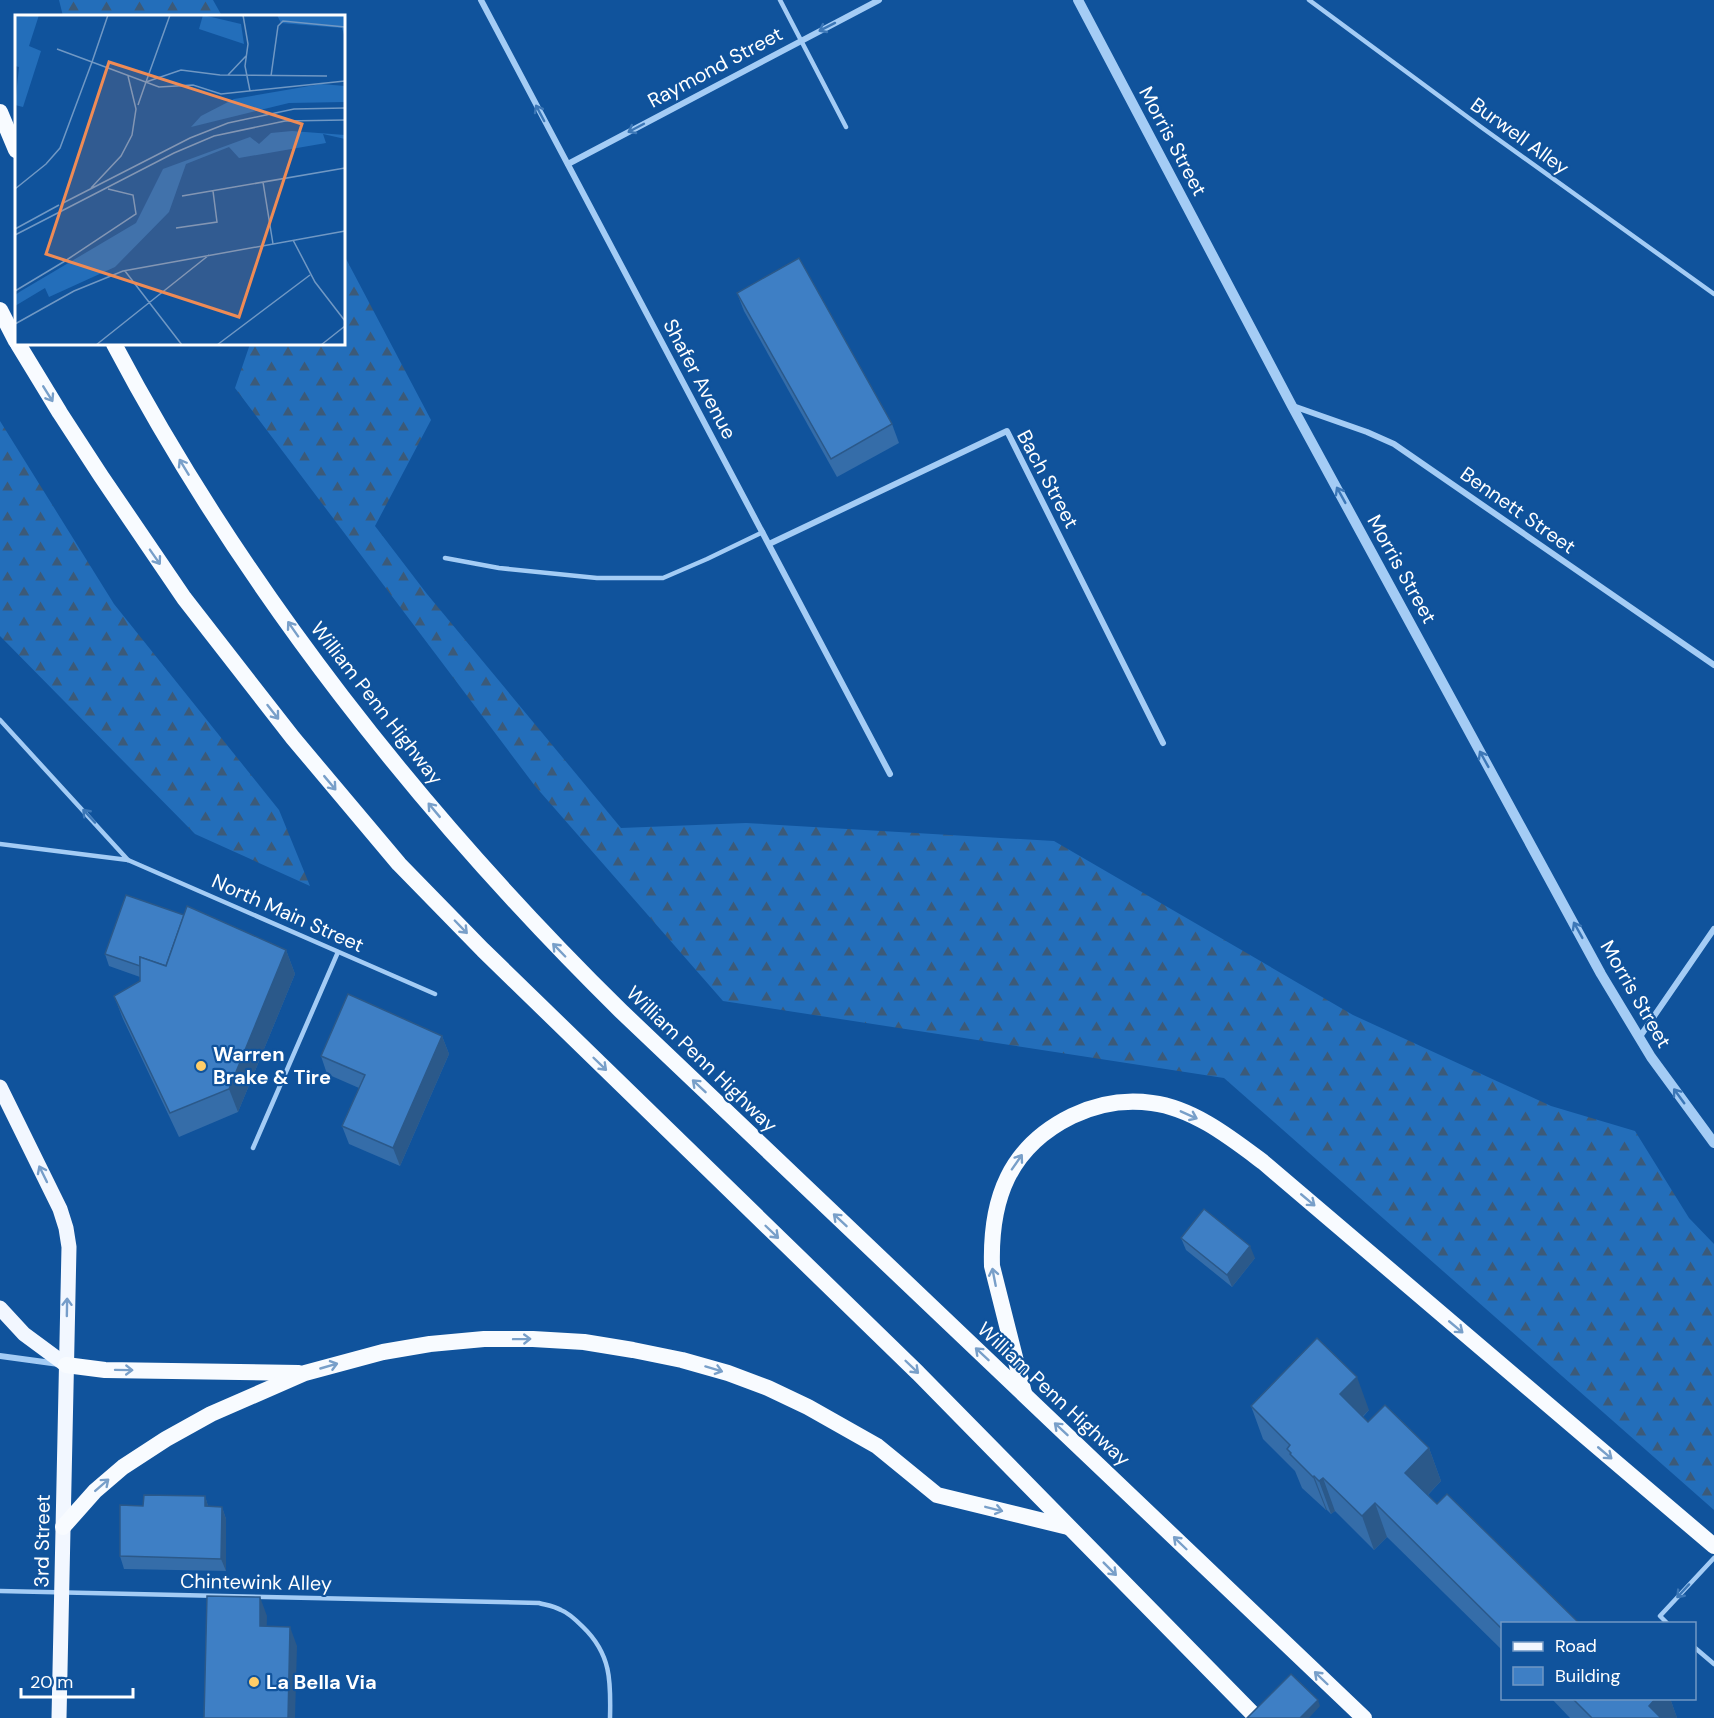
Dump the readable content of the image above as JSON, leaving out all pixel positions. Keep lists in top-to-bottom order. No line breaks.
{"streets":{"highway":["William Penn Highway"],"main road":["3rd Street"],"street":["Raymond Street","Morris Street","Shafer Avenue","Bach Street","Bennett Street"],"lane":["Burwell Alley","North Main Street","Chintewink Alley"]},"crossings":[["Raymond Street","Shafer Avenue"],["Morris Street","Bennett Street"],["Shafer Avenue","Bach Street"],["3rd Street","Chintewink Alley"]],"one_way":["Raymond Street","Morris Street","3rd Street"],"places":["Warren Brake & Tire","La Bella Via"],"legend":["Road","Building"],"scale_bar":"20 m"}
